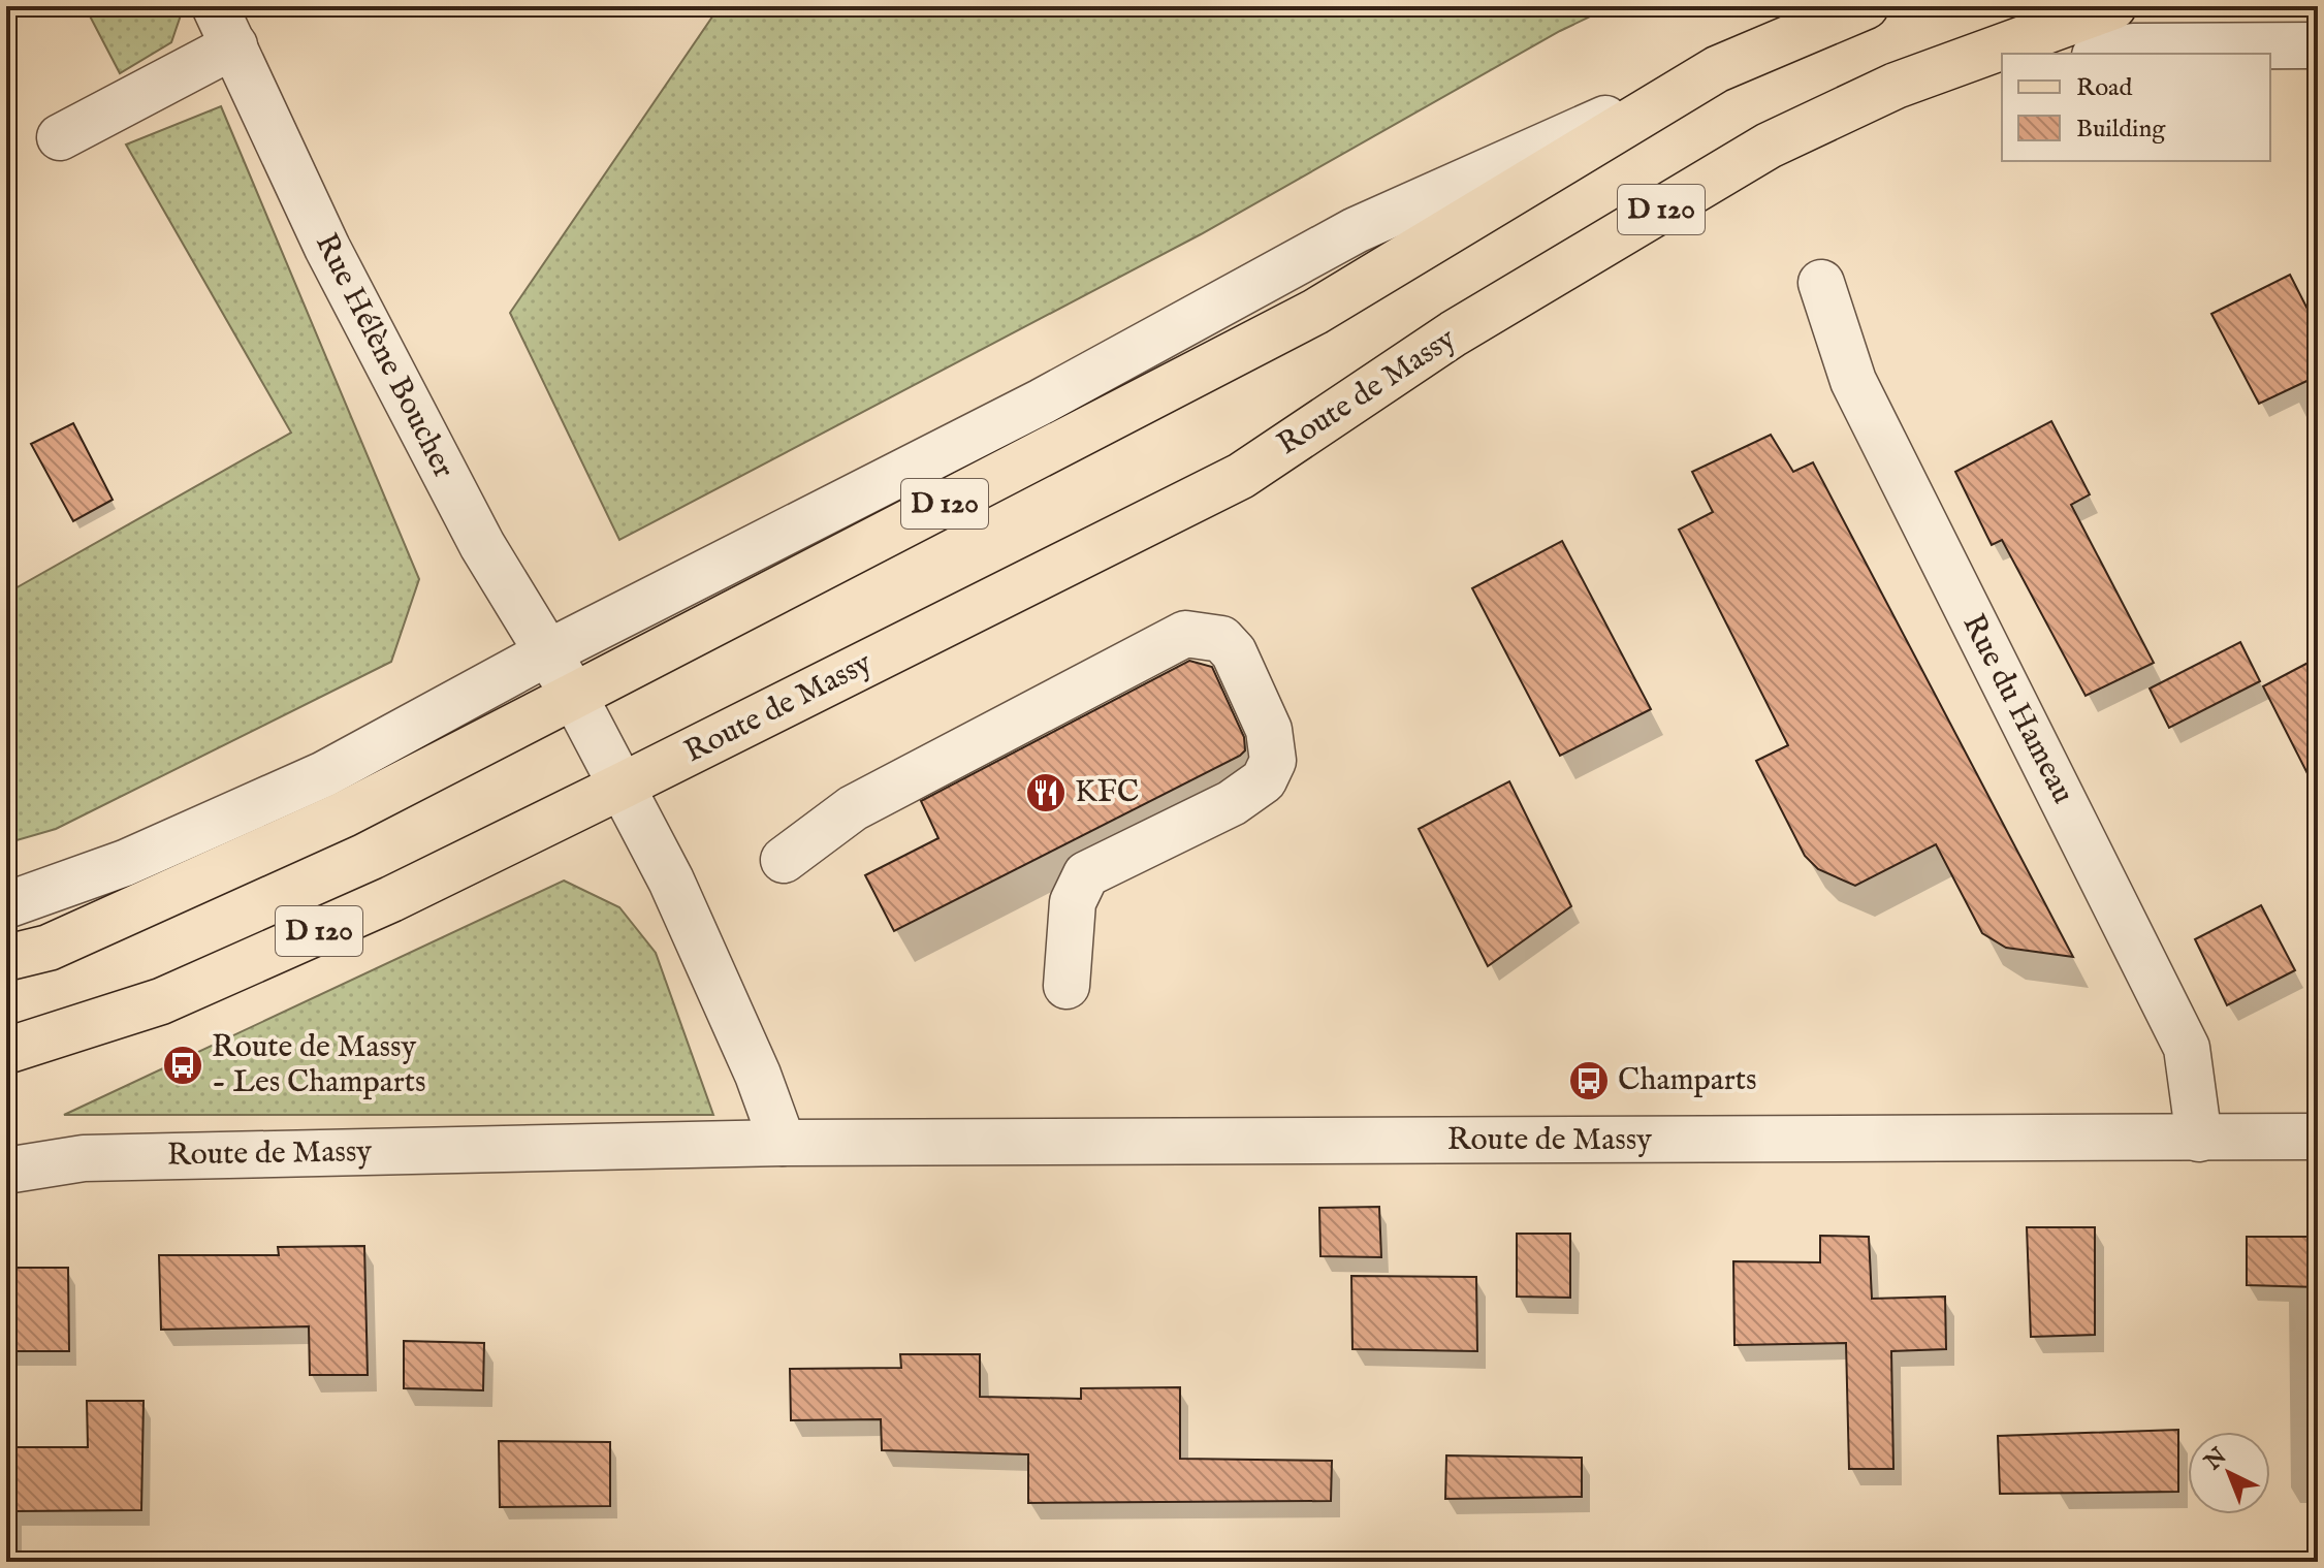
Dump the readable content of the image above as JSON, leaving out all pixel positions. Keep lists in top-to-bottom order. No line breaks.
{"streets":{"main road":["D 120","Route de Massy"],"street":["Rue Hélène Boucher","Rue du Hameau"]},"crossings":[["D 120","Rue Hélène Boucher"],["Route de Massy","Rue du Hameau"]],"places":{"restaurant":["KFC"],"bus stop":["Route de Massy - Les Champarts","Champarts"]},"legend":["Road","Building"],"north":"top left"}
